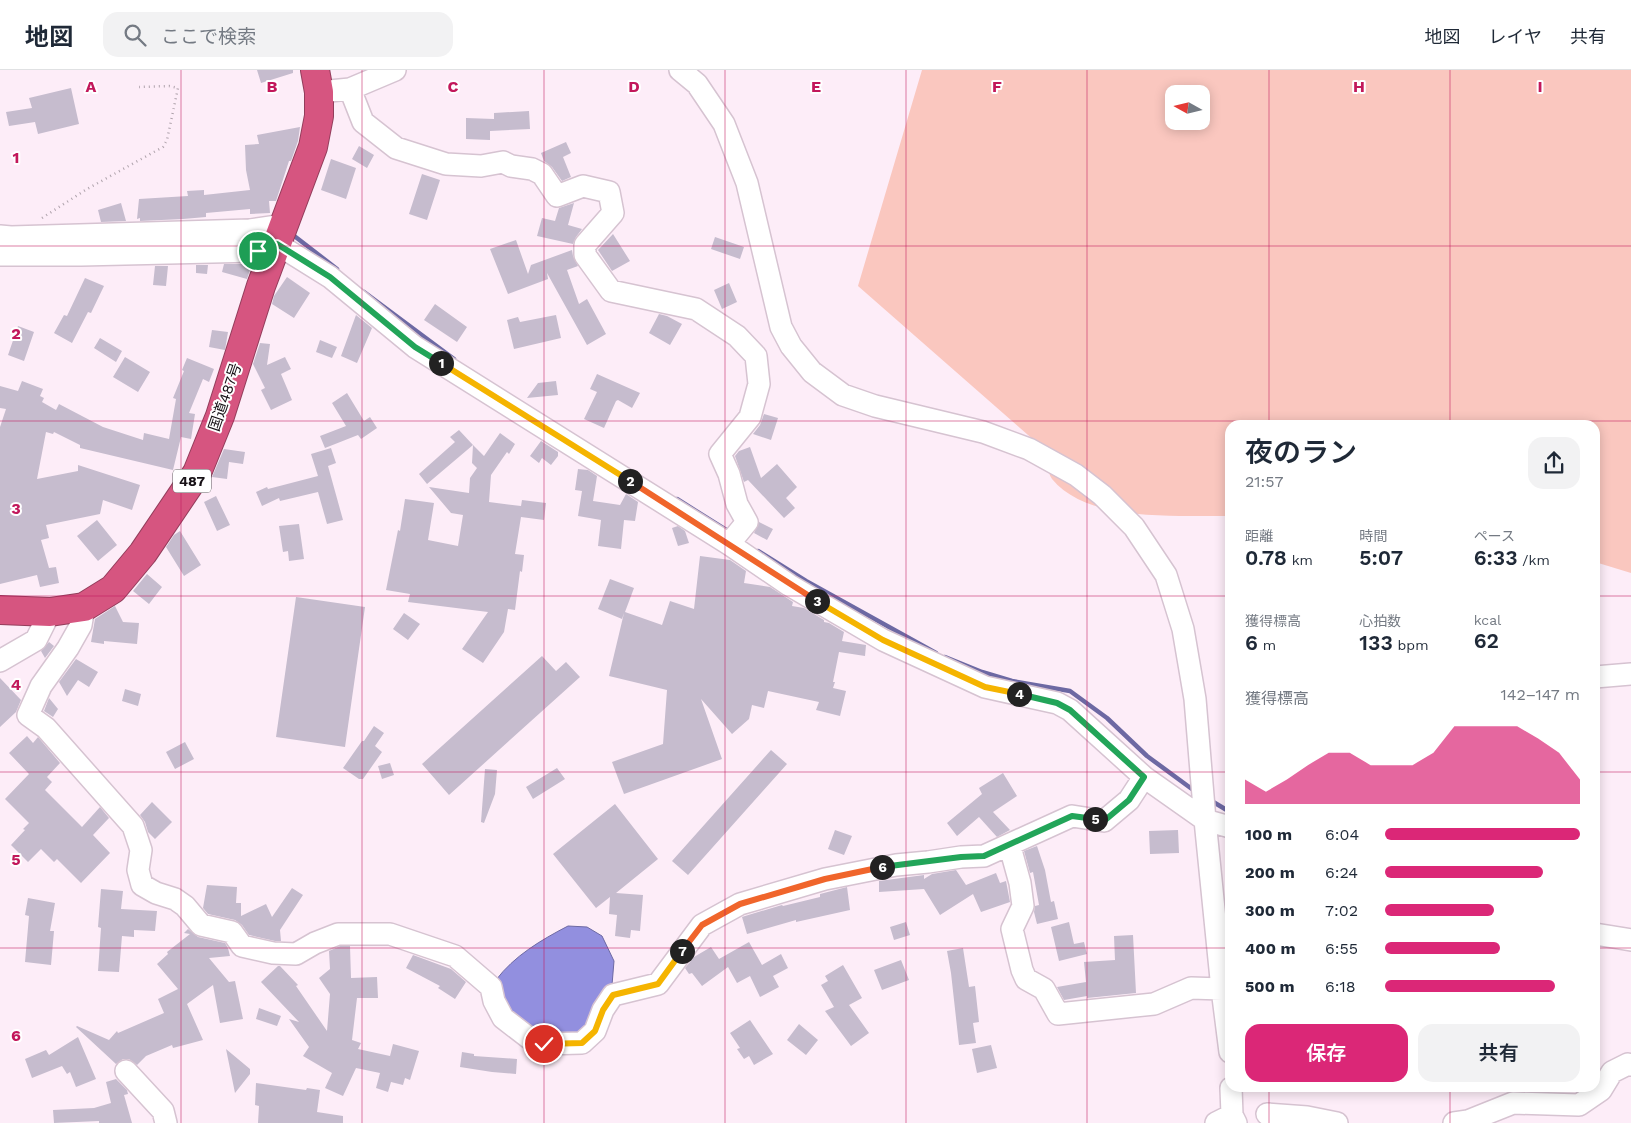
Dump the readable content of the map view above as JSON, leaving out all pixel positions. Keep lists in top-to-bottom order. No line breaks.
{"streets":{"highway":["国道487号","487"]},"north":"left","page":{"header":"地図","search":"ここで検索","nav":["地図","レイヤ","共有"],"pins":["1","2","3","4","5","6","7"],"heading":["夜のラン","21:57"],"stats":[["距離","0.78 km"],["時間","5:07"],["ペース","6:33 /km"],["獲得標高","6 m"],["心拍数","133 bpm"],["kcal","62"]],"chart":["獲得標高","142–147 m"],"list":[{"name":"100 m","note":"6:04"},{"name":"200 m","note":"6:24"},{"name":"300 m","note":"7:02"},{"name":"400 m","note":"6:55"},{"name":"500 m","note":"6:18"}],"buttons":["保存","共有"]},"grid":{"columns":["A","B","C","D","E","F","H","I"],"rows":["1","2","3","4","5","6"]}}
